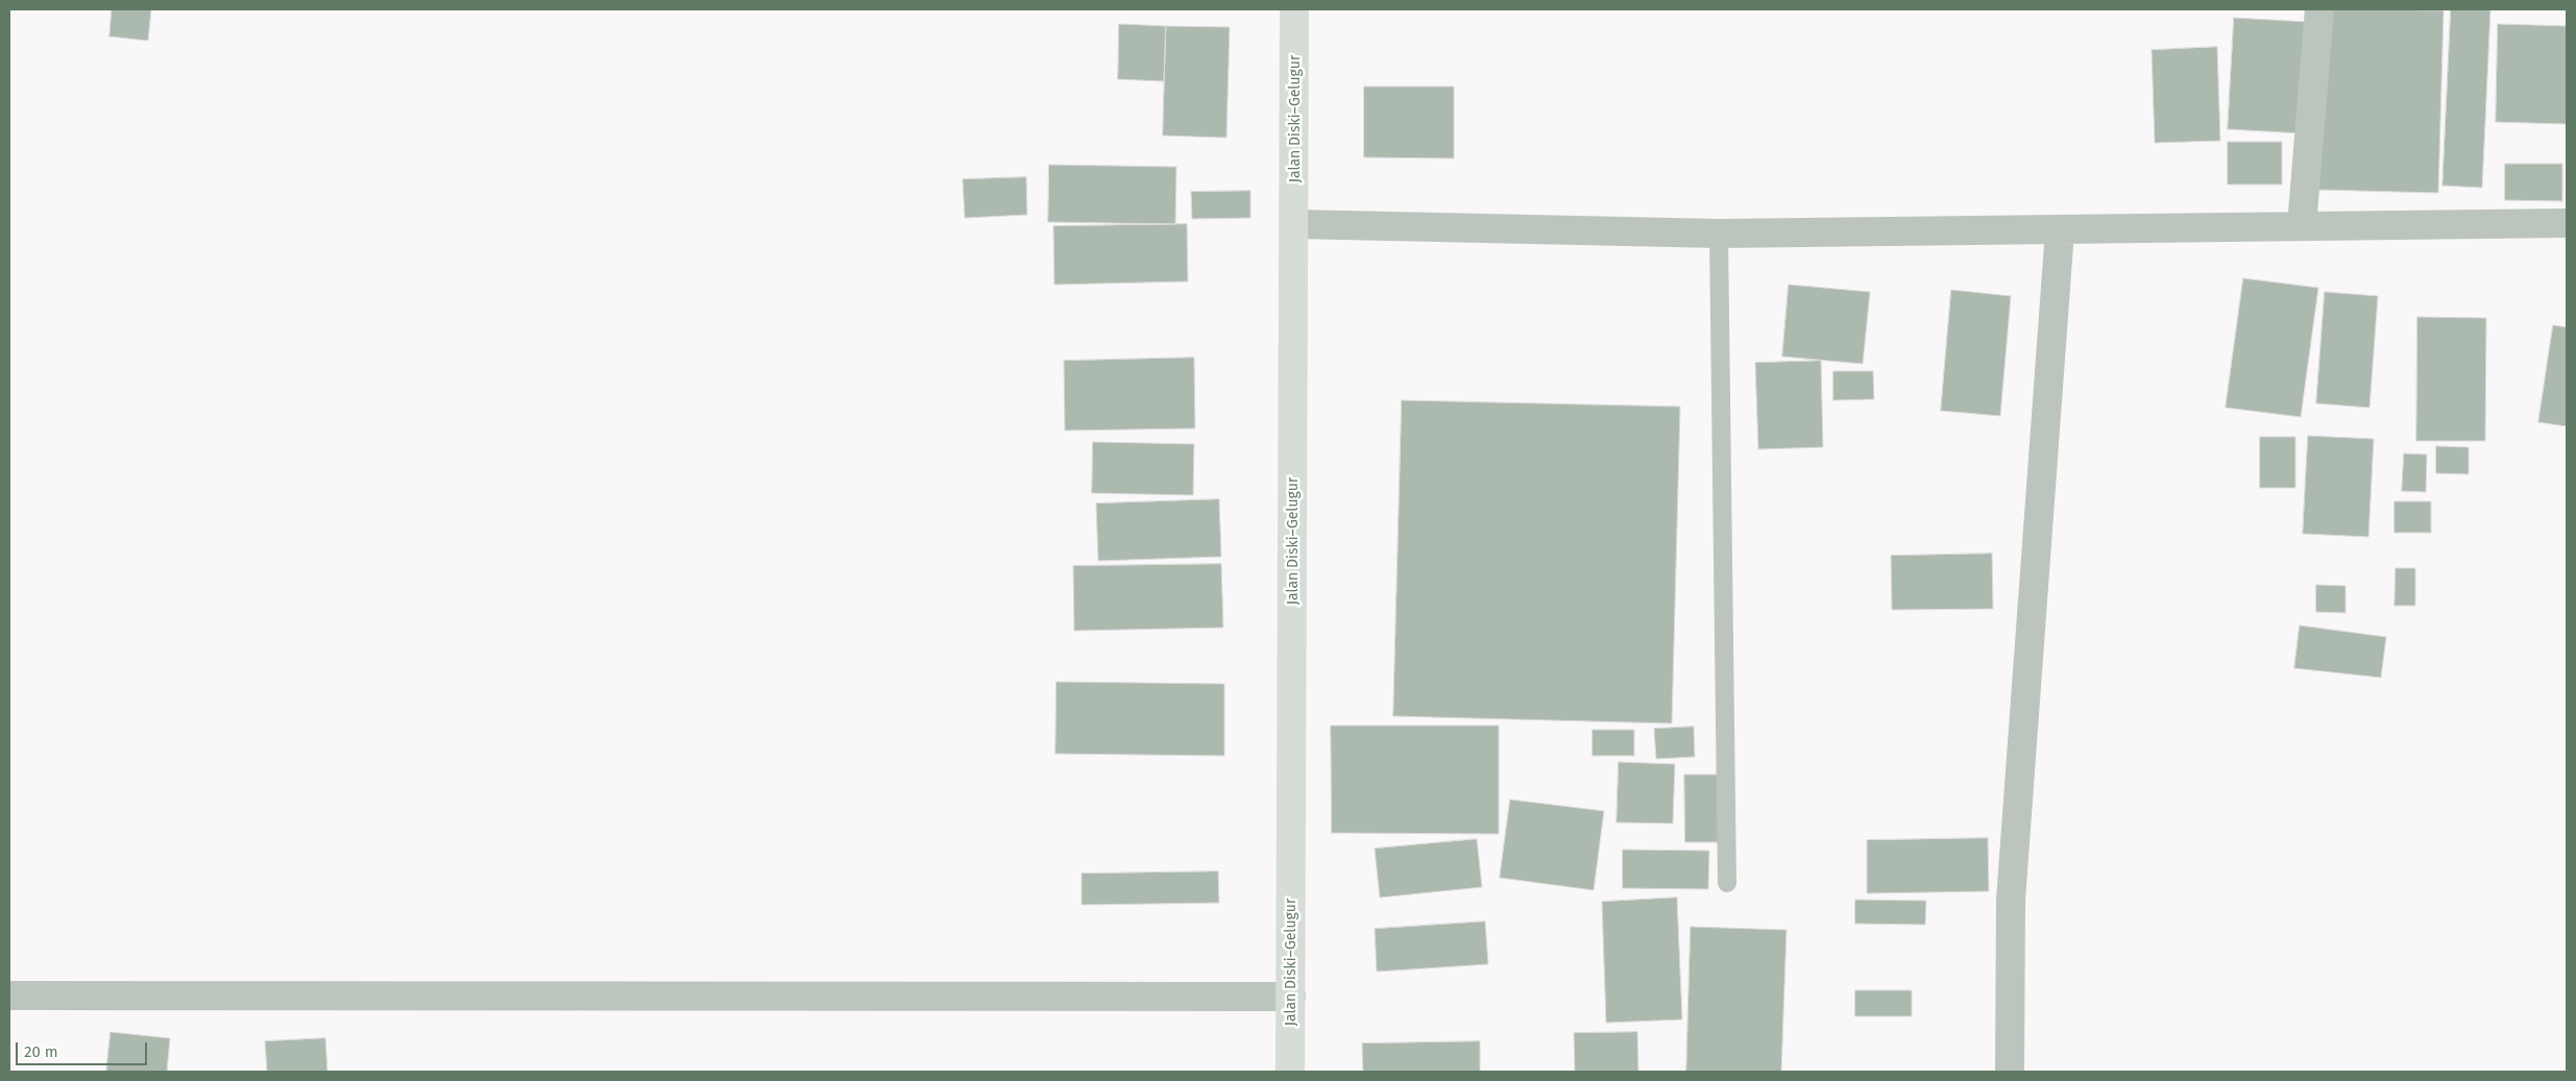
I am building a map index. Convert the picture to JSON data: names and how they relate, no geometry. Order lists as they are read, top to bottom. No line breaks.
{"streets":{"main road":["Jalan Diski–Gelugur"]},"scale_bar":"20 m"}
